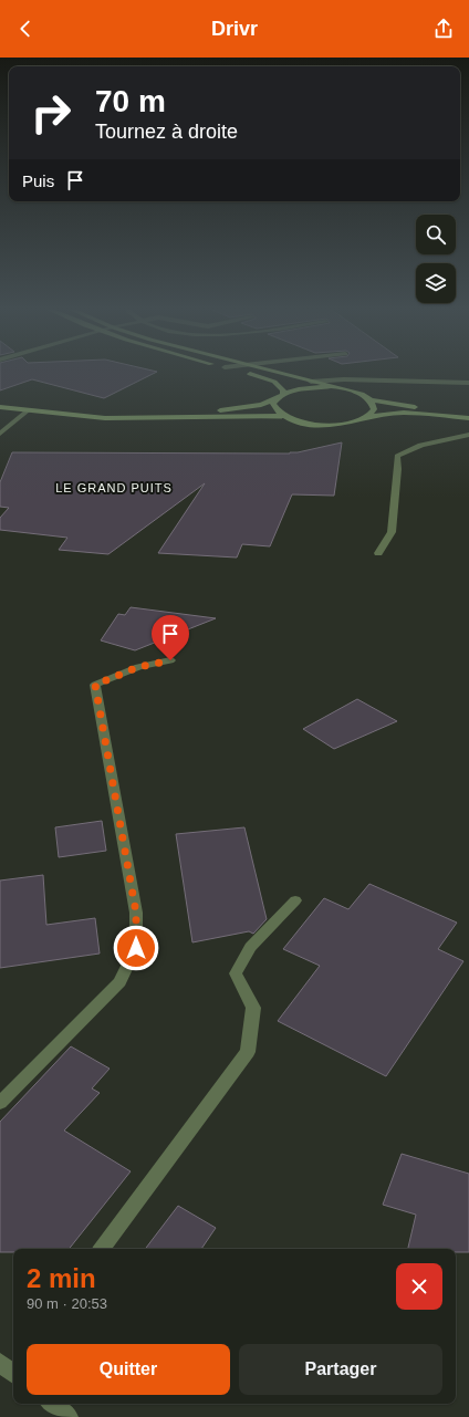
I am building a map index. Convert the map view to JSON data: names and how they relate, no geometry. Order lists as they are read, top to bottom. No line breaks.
{"districts":["LE GRAND PUITS"],"page":{"header":"Drivr","turn":["70 m","Tournez à droite"],"then":"Puis","heading":["2 min","90 m · 20:53"],"buttons":["Quitter","Partager"]}}
